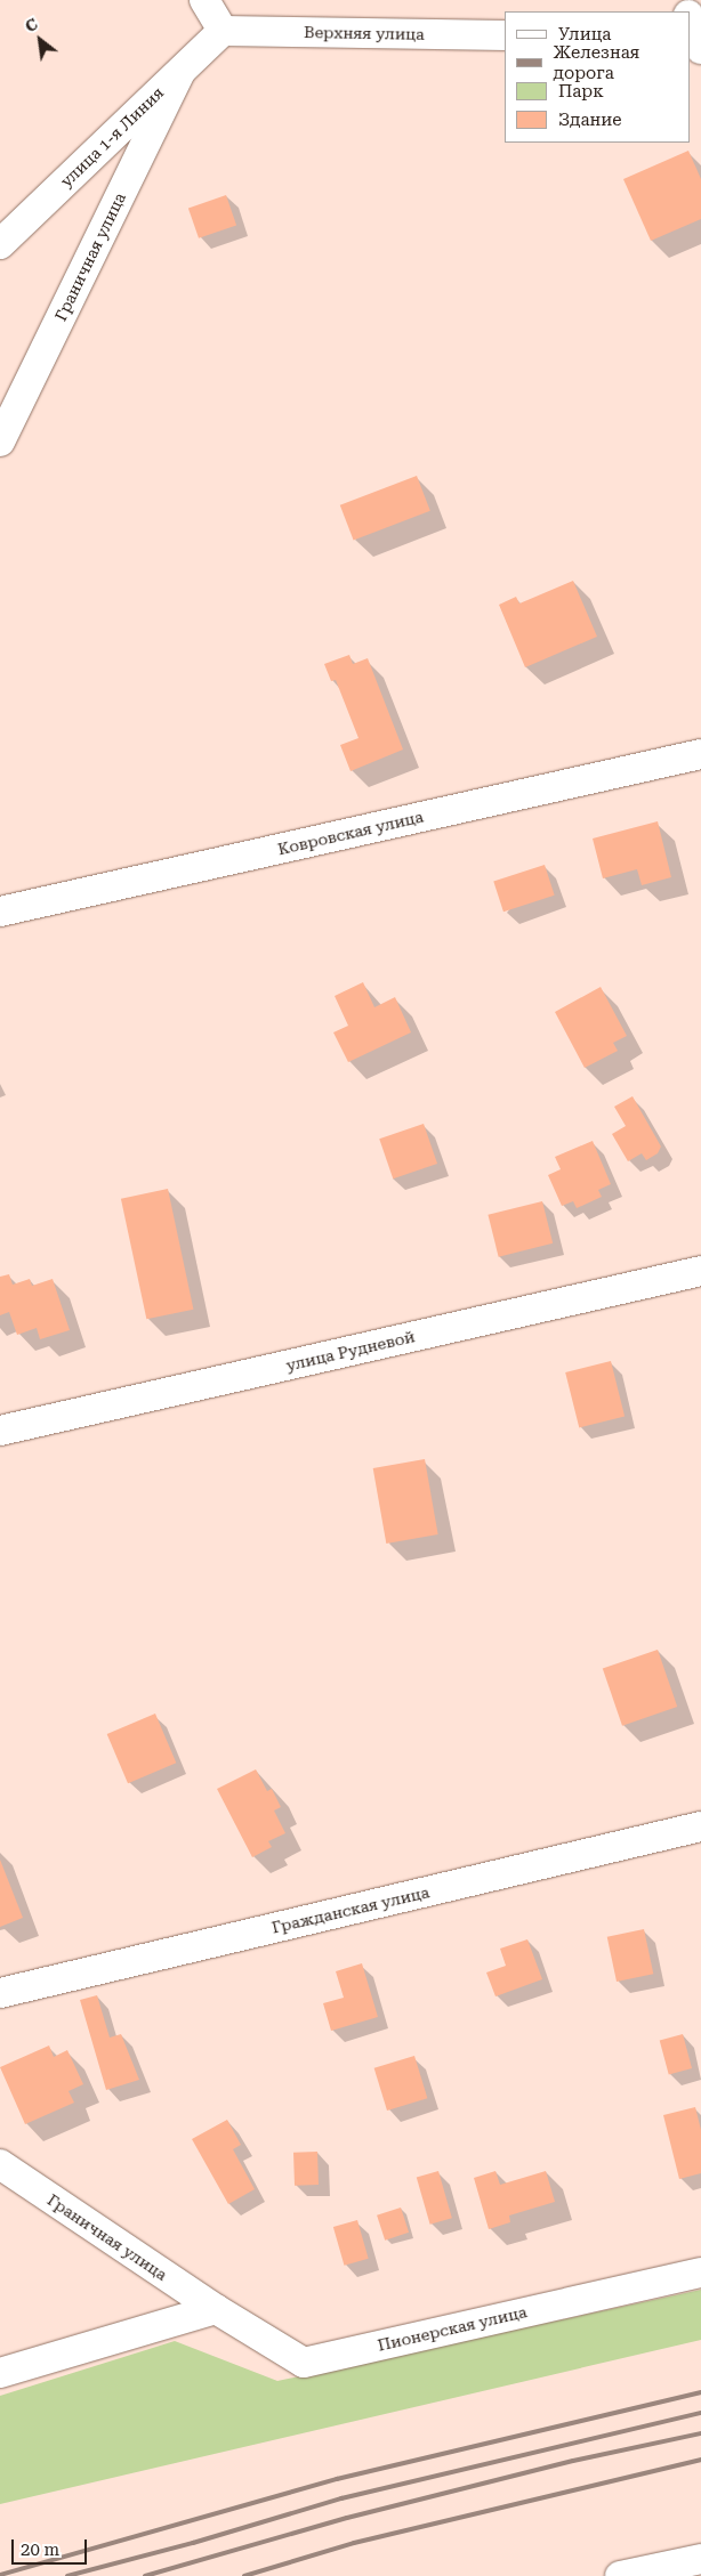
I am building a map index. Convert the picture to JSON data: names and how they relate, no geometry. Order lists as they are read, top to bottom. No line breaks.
{"streets":{"street":["Верхняя улица","улица 1-я Линия","Граничная улица","Ковровская улица","улица Рудневой","Гражданская улица","Пионерская улица"]},"crossings":[["Верхняя улица","улица 1-я Линия"],["улица 1-я Линия","Граничная улица"],["Граничная улица","Пионерская улица"]],"legend":["Улица","Железная дорога","Парк","Здание"],"scale_bar":"20 m","north":"top left"}
